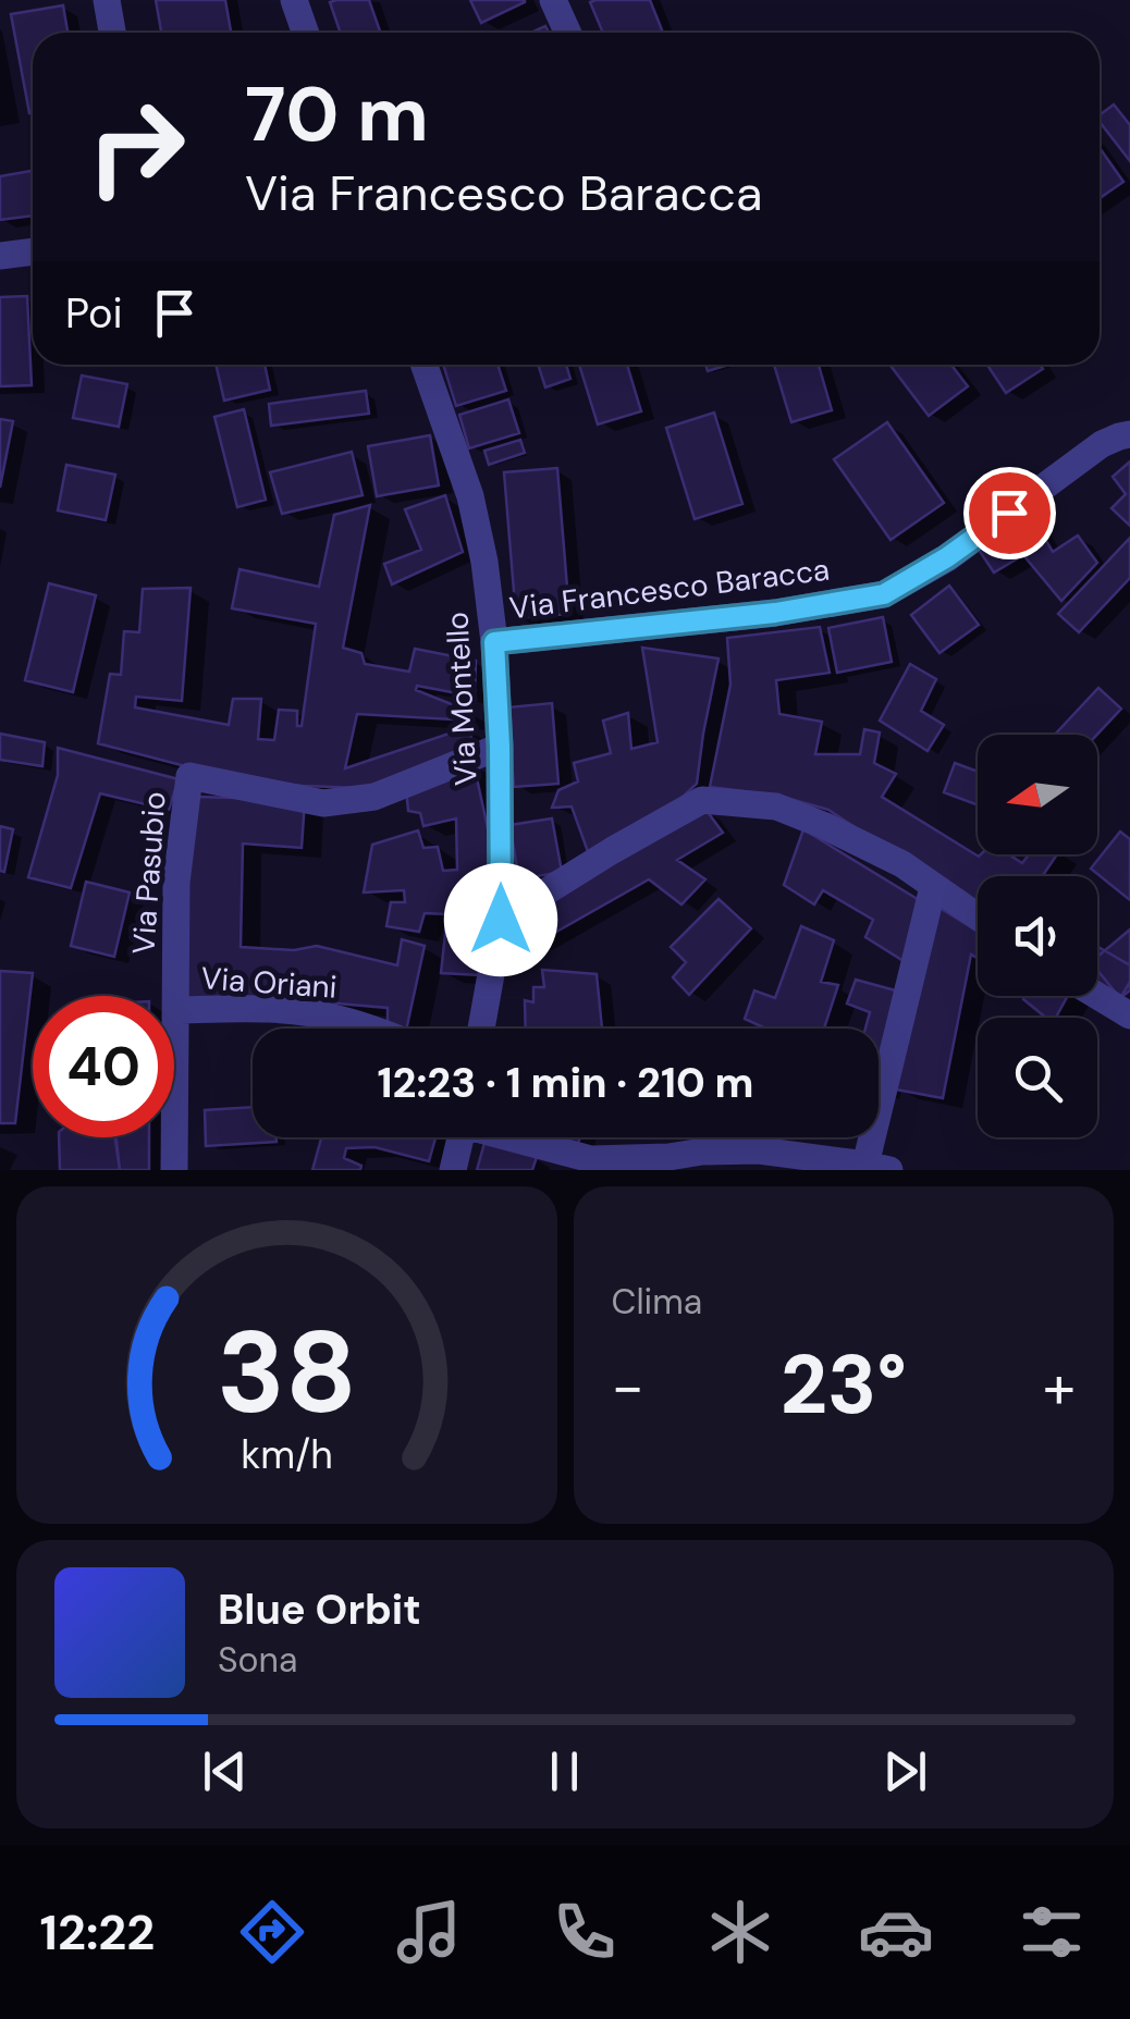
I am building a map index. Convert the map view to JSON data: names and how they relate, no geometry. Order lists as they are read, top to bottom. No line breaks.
{"streets":{"street":["Via Francesco Baracca","Via Montello","Via Pasubio","Via Oriani"]},"crossings":[["Via Francesco Baracca","Via Montello"],["Via Montello","Via Pasubio"],["Via Pasubio","Via Oriani"]],"north":"left","page":{"turn":["70 m","Via Francesco Baracca"],"then":"Poi","limit":"40","trip":"12:23 · 1 min · 210 m","tile":"Clima","heat":["−","23°","+"],"song":["Blue Orbit","Sona"],"tabs":"12:22","gauge":["38","km/h"]}}
